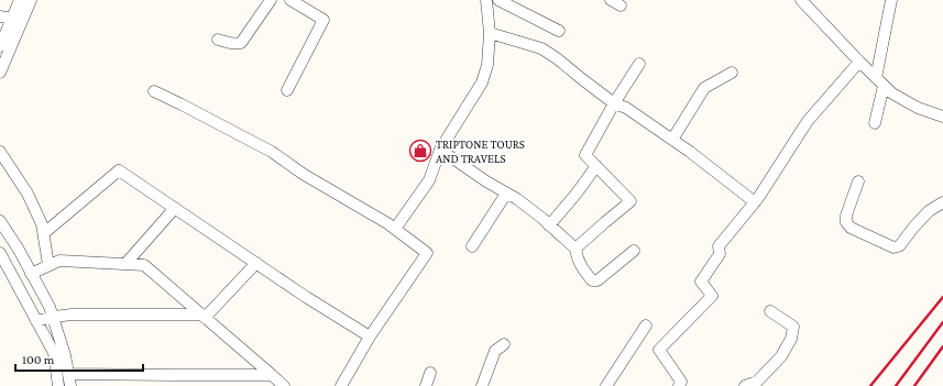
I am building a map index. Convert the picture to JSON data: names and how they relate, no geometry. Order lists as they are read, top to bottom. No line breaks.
{"places":{"shop":["TRIPTONE TOURS AND TRAVELS"]},"scale_bar":"100 m"}
